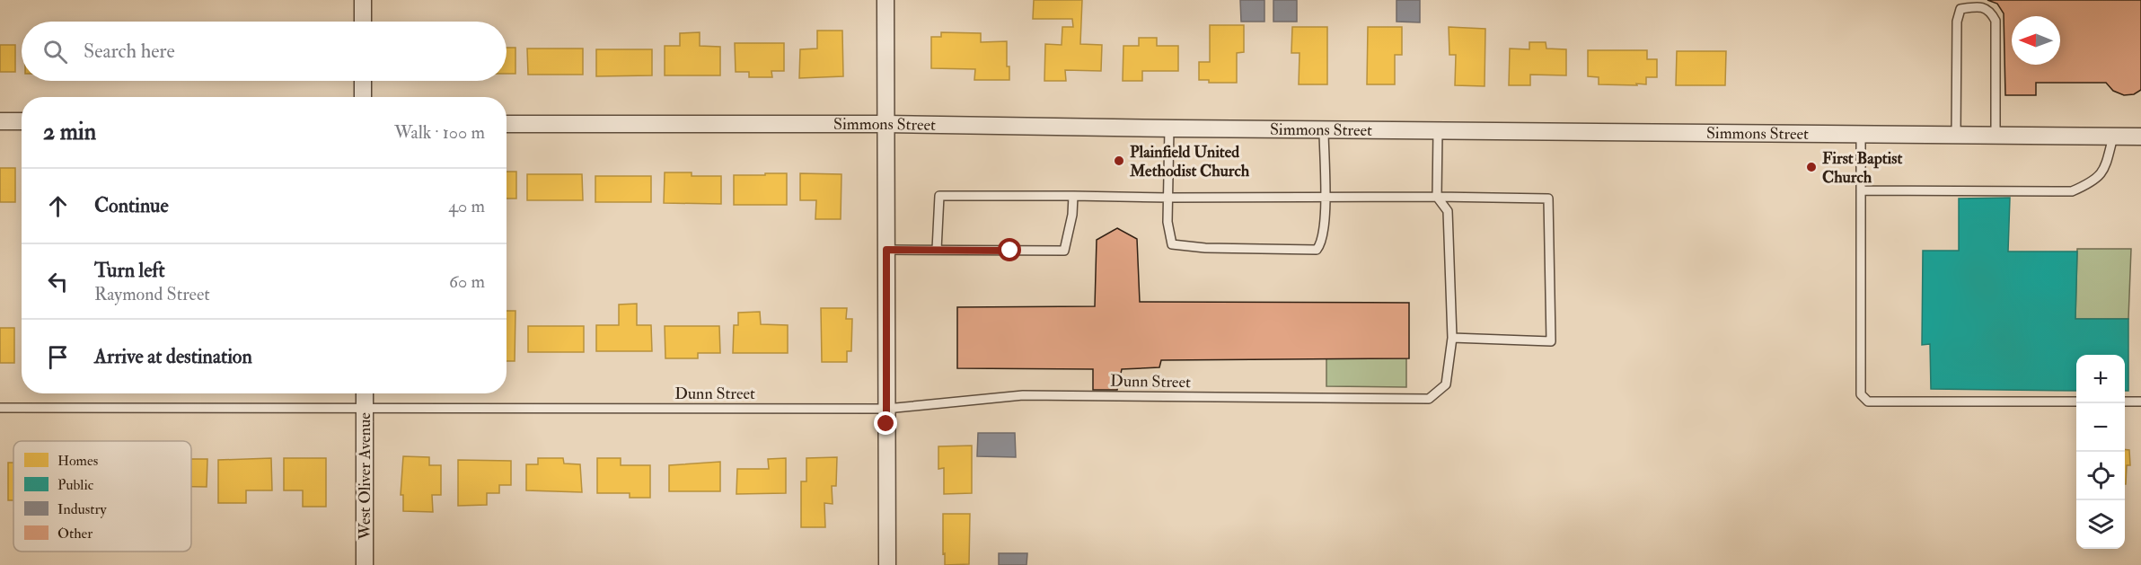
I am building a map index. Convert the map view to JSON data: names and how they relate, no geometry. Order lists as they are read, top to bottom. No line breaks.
{"streets":{"street":["Simmons Street","West Oliver Avenue"],"lane":["Dunn Street"]},"crossings":[["Dunn Street","West Oliver Avenue"]],"places":["Plainfield United Methodist Church","First Baptist Church"],"legend":["Homes","Public","Industry","Other"],"north":"left","page":{"search":"Search here","heading":["2 min","Walk · 100 m"],"list":[["Continue","40 m"],["Turn left","Raymond Street","60 m"],"Arrive at destination"],"map_buttons":["+","−"]}}
